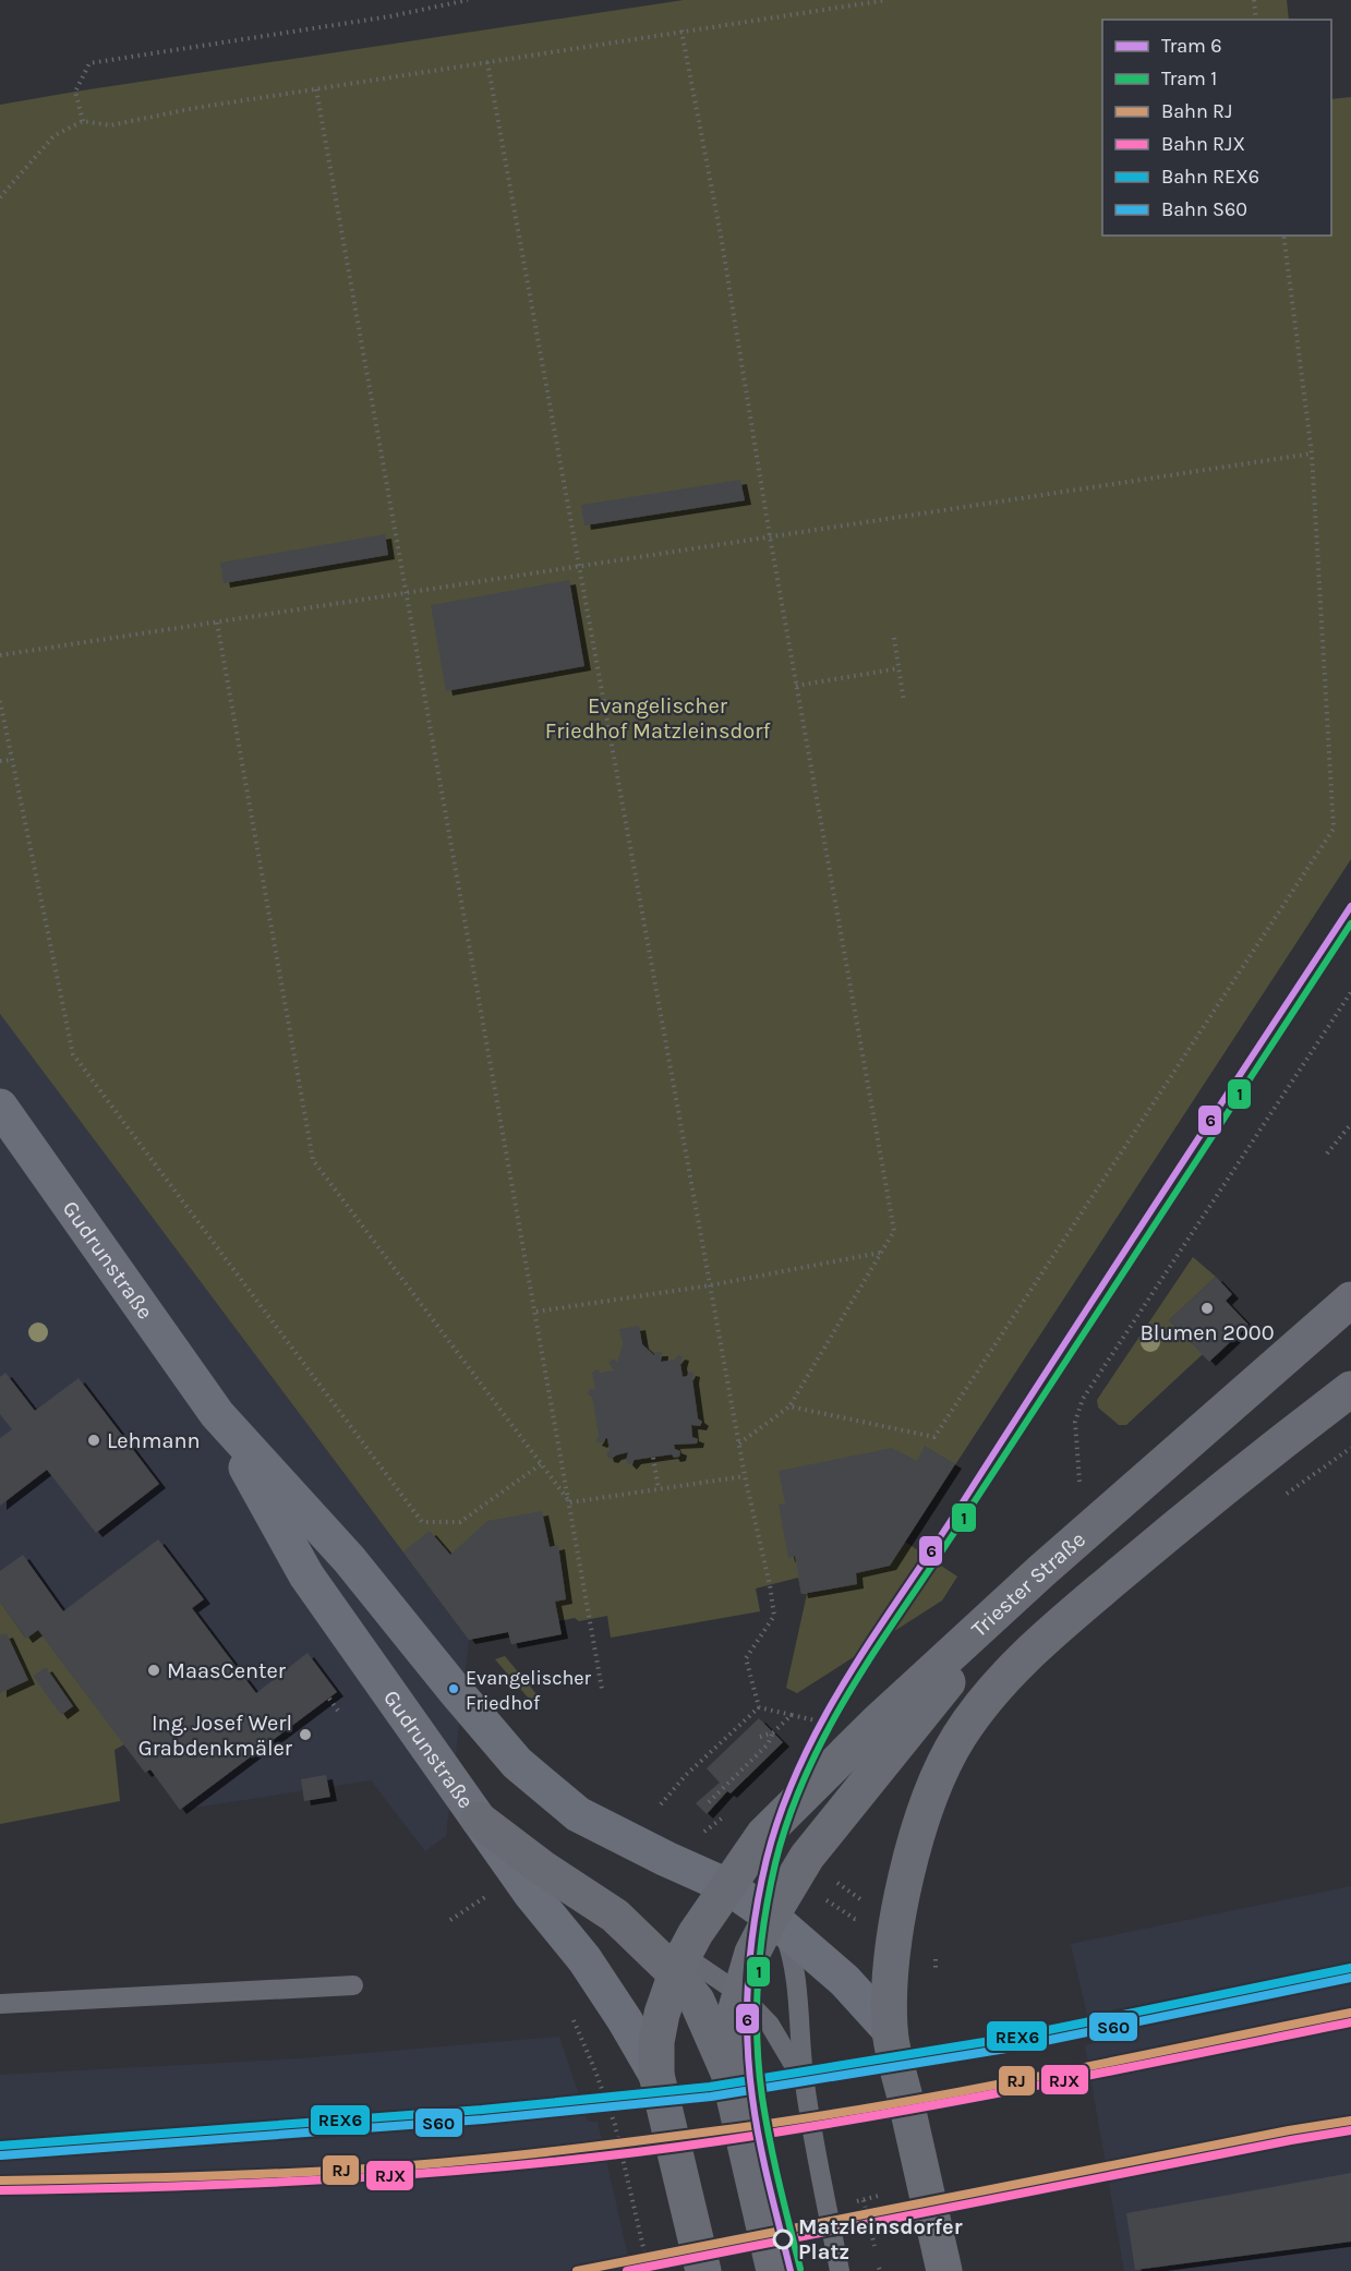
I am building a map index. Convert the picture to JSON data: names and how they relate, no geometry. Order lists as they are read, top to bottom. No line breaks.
{"streets":{"main road":["Gudrunstraße","Triester Straße"]},"crossings":[["Gudrunstraße","Triester Straße"]],"parks":["Evangelischer Friedhof Matzleinsdorf"],"places":["Blumen 2000","Lehmann","MaasCenter","Evangelischer Friedhof","Ing. Josef Werl Grabdenkmäler","Matzleinsdorfer Platz"],"lines":["tram line 6","tram line 1","rail line REX6","rail line S60","rail line RJ","rail line RJX"],"legend":["Tram 6","Tram 1","Bahn RJ","Bahn RJX","Bahn REX6","Bahn S60"]}
